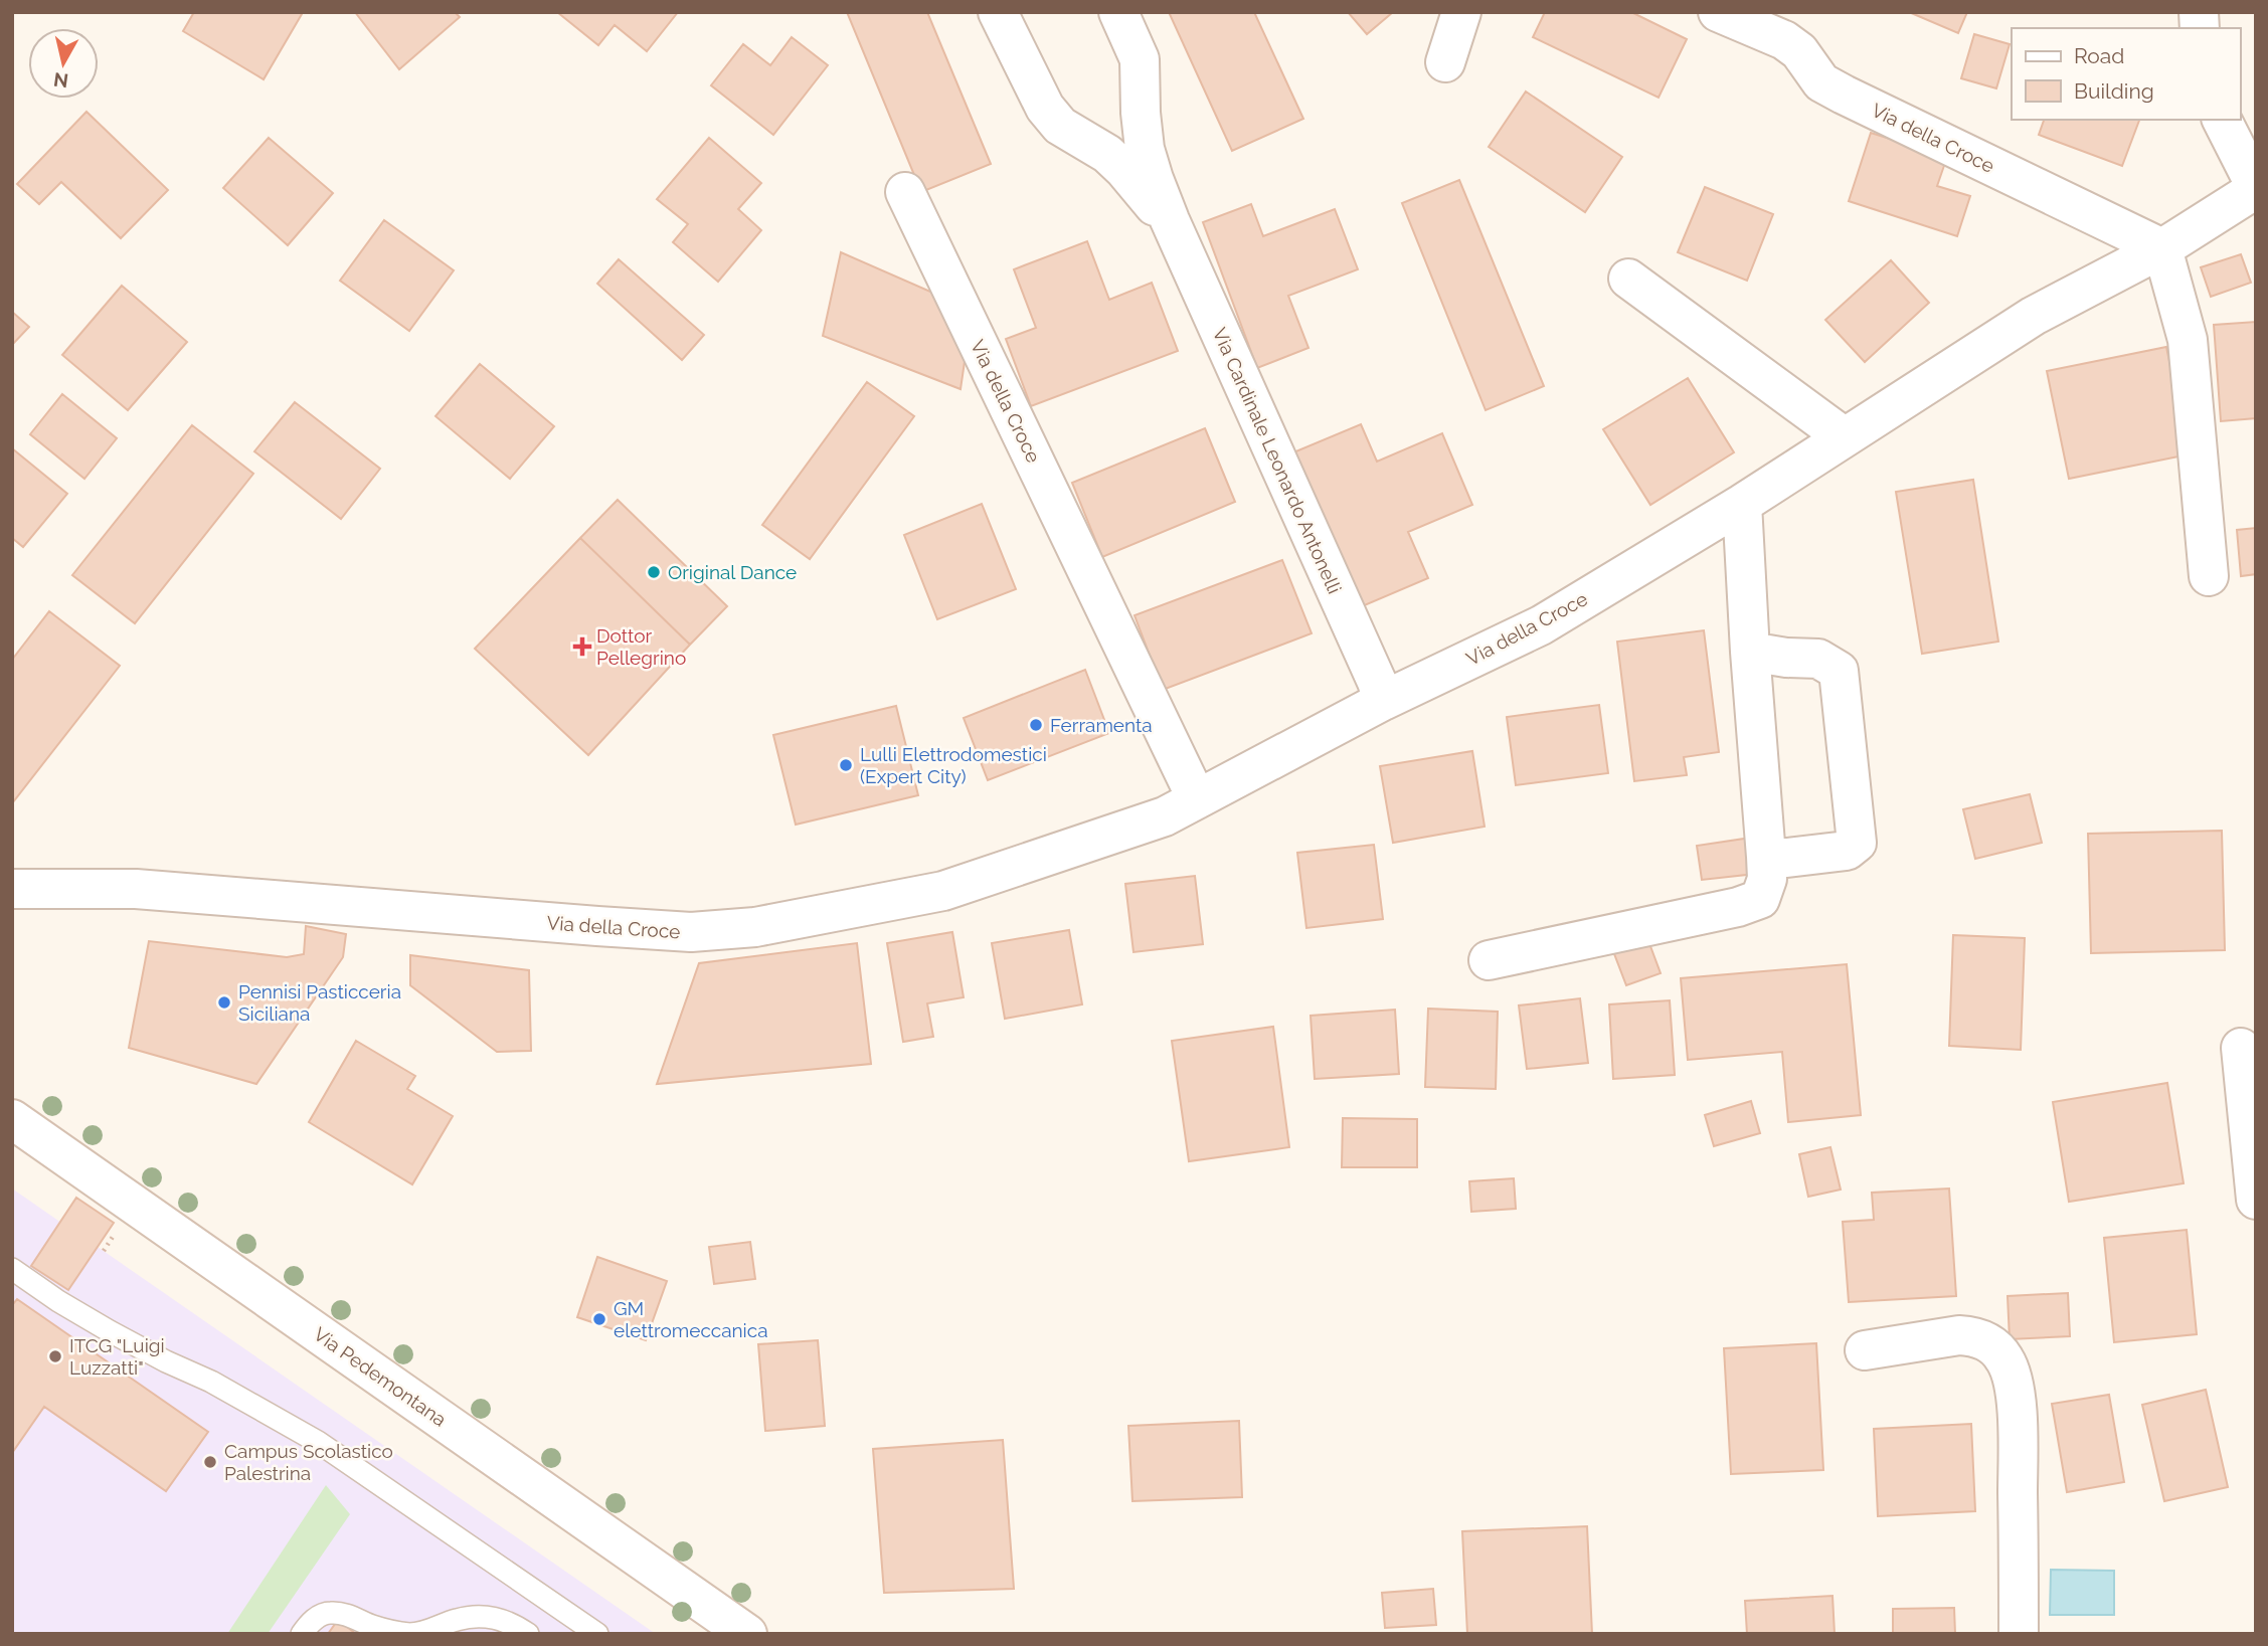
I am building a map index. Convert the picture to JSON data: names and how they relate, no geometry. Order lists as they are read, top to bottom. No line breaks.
{"streets":{"street":["Via della Croce","Via Cardinale Leonardo Antonelli","Via Pedemontana"]},"crossings":[["Via della Croce","Via Cardinale Leonardo Antonelli"]],"places":{"other":["Original Dance","Ferramenta","Lulli Elettrodomestici (Expert City)","Pennisi Pasticceria Siciliana","GM elettromeccanica","ITCG \"Luigi Luzzatti\"","Campus Scolastico Palestrina"],"health":["Dottor Pellegrino"]},"legend":["Road","Building"],"north":"bottom"}
